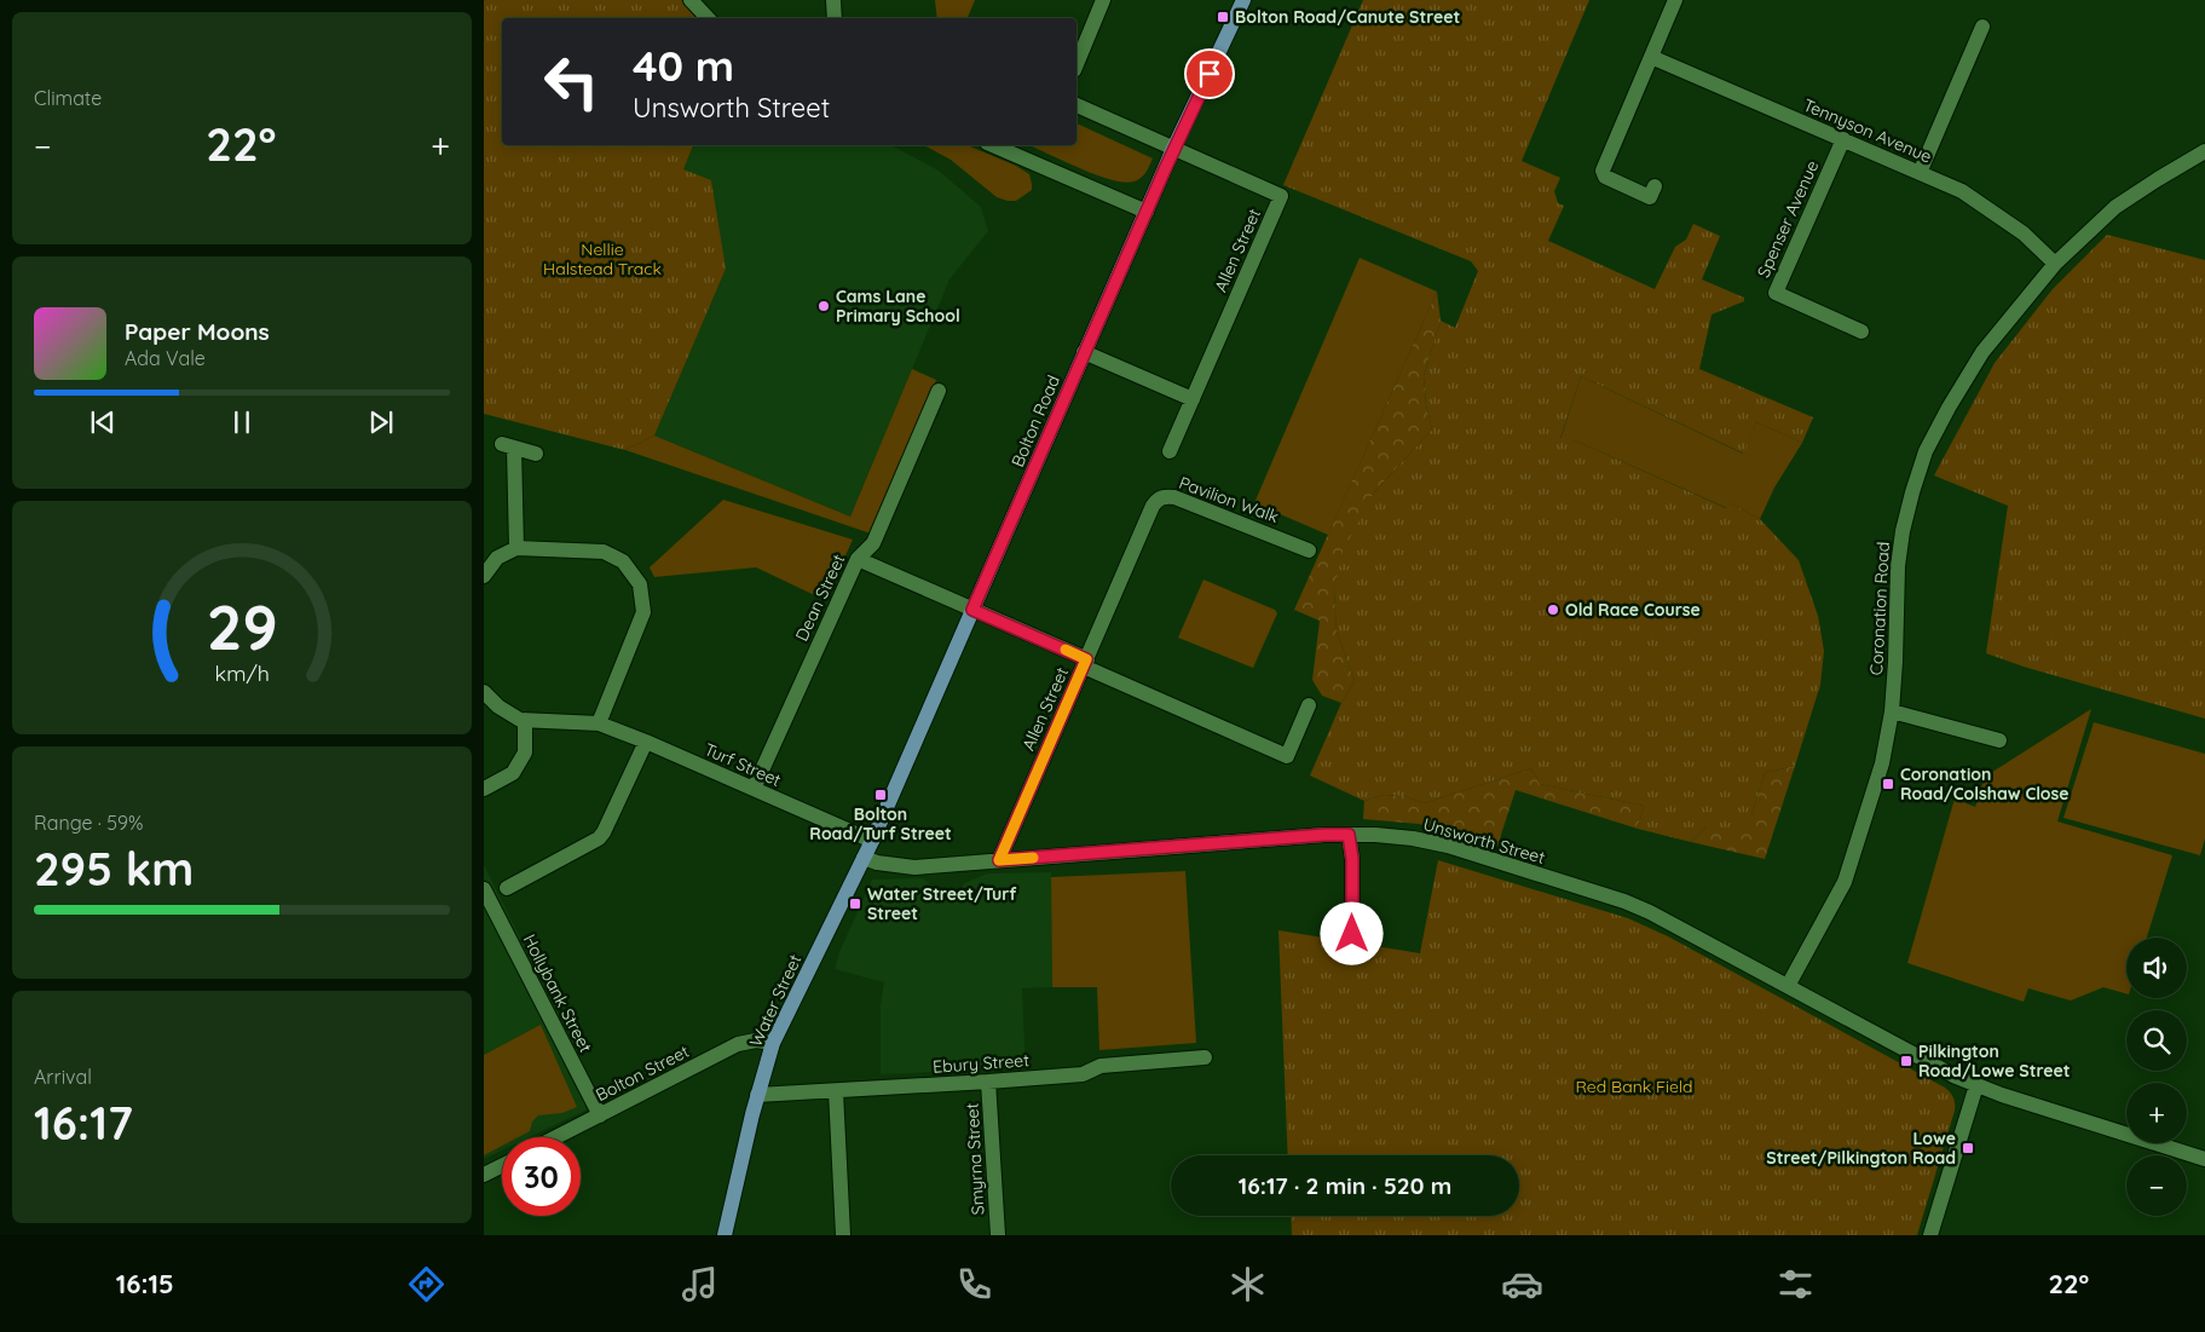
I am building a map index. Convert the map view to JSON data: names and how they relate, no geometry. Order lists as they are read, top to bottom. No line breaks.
{"streets":{"main road":["Bolton Road","Water Street"],"street":["Tennyson Avenue","Spenser Avenue","Allen Street","Pavilion Walk","Dean Street","Coronation Road","Turf Street","Unsworth Street","Hollybank Street","Ebury Street","Bolton Street","Smyrna Street"]},"crossings":[["Tennyson Avenue","Spenser Avenue"],["Tennyson Avenue","Coronation Road"],["Allen Street","Bolton Road"],["Allen Street","Pavilion Walk"],["Allen Street","Unsworth Street"],["Bolton Road","Turf Street"],["Bolton Road","Unsworth Street"],["Bolton Road","Water Street"],["Dean Street","Turf Street"],["Coronation Road","Unsworth Street"],["Unsworth Street","Water Street"],["Hollybank Street","Bolton Street"],["Water Street","Ebury Street"],["Water Street","Bolton Street"],["Ebury Street","Smyrna Street"]],"parks":["Nellie Halstead Track","Red Bank Field"],"places":{"transit":["Bolton Road/Canute Street","Coronation Road/Colshaw Close","Bolton Road/Turf Street","Water Street/Turf Street","Pilkington Road/Lowe Street","Lowe Street/Pilkington Road"],"other":["Cams Lane Primary School","Old Race Course"]},"page":{"tile":["Climate",["Range · 59%","295 km"],["Arrival","16:17"]],"turn":["40 m","Unsworth Street"],"heat":["−","22°","+"],"song":["Paper Moons","Ada Vale"],"map_buttons":["+","−"],"limit":"30","trip":"16:17 · 2 min · 520 m","tabs":["16:15","22°"],"gauge":["29","km/h"]}}
